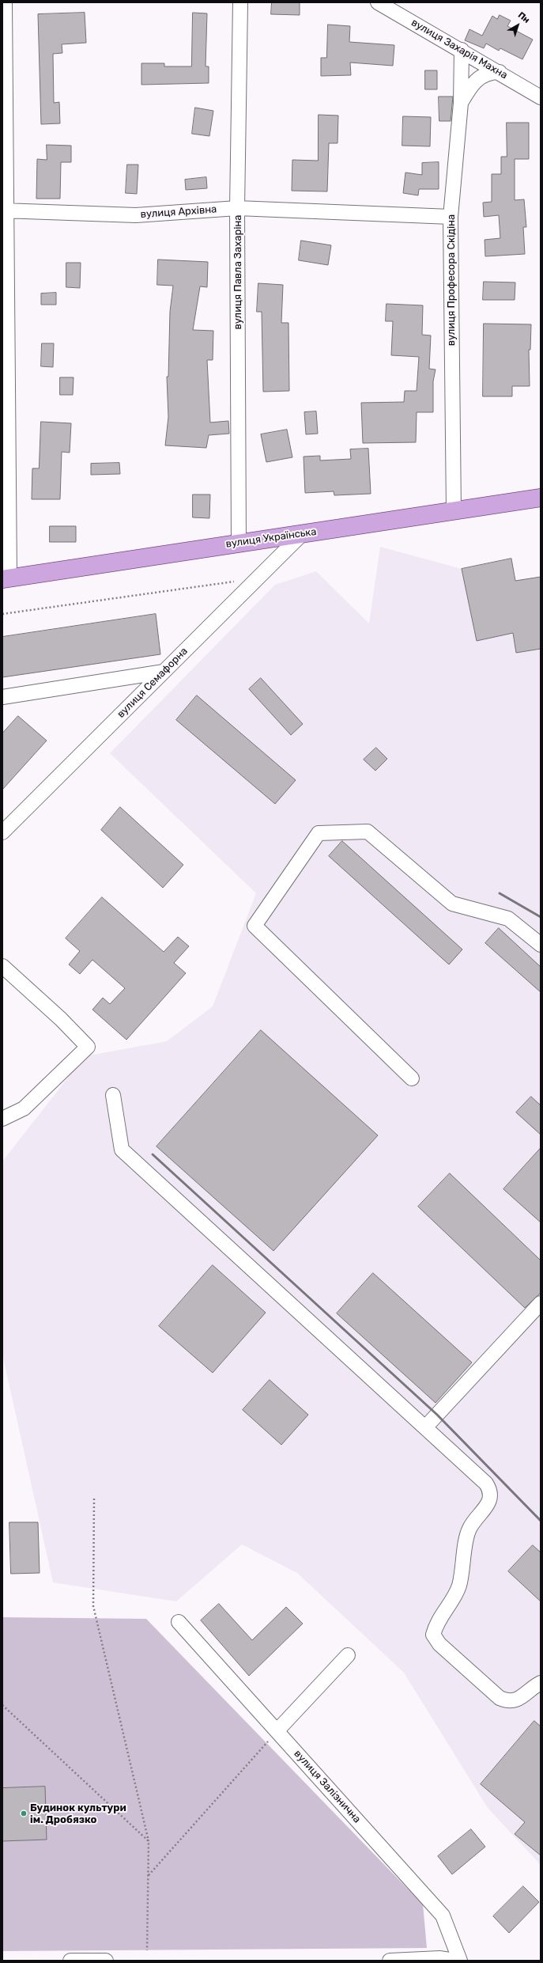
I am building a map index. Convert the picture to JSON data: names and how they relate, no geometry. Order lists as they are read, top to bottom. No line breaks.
{"streets":{"main road":["вулиця Українська"],"street":["вулиця Захарія Махна","вулиця Архівна","вулиця Павла Захаріна","вулиця Професора Скідіна","вулиця Семафорна","вулиця Залізнична"]},"crossings":[["вулиця Захарія Махна","вулиця Професора Скідіна"],["вулиця Архівна","вулиця Павла Захаріна"],["вулиця Архівна","вулиця Професора Скідіна"],["вулиця Павла Захаріна","вулиця Українська"],["вулиця Професора Скідіна","вулиця Українська"],["вулиця Українська","вулиця Семафорна"]],"places":["Будинок культури ім. Дробязко"],"north":"top right"}
